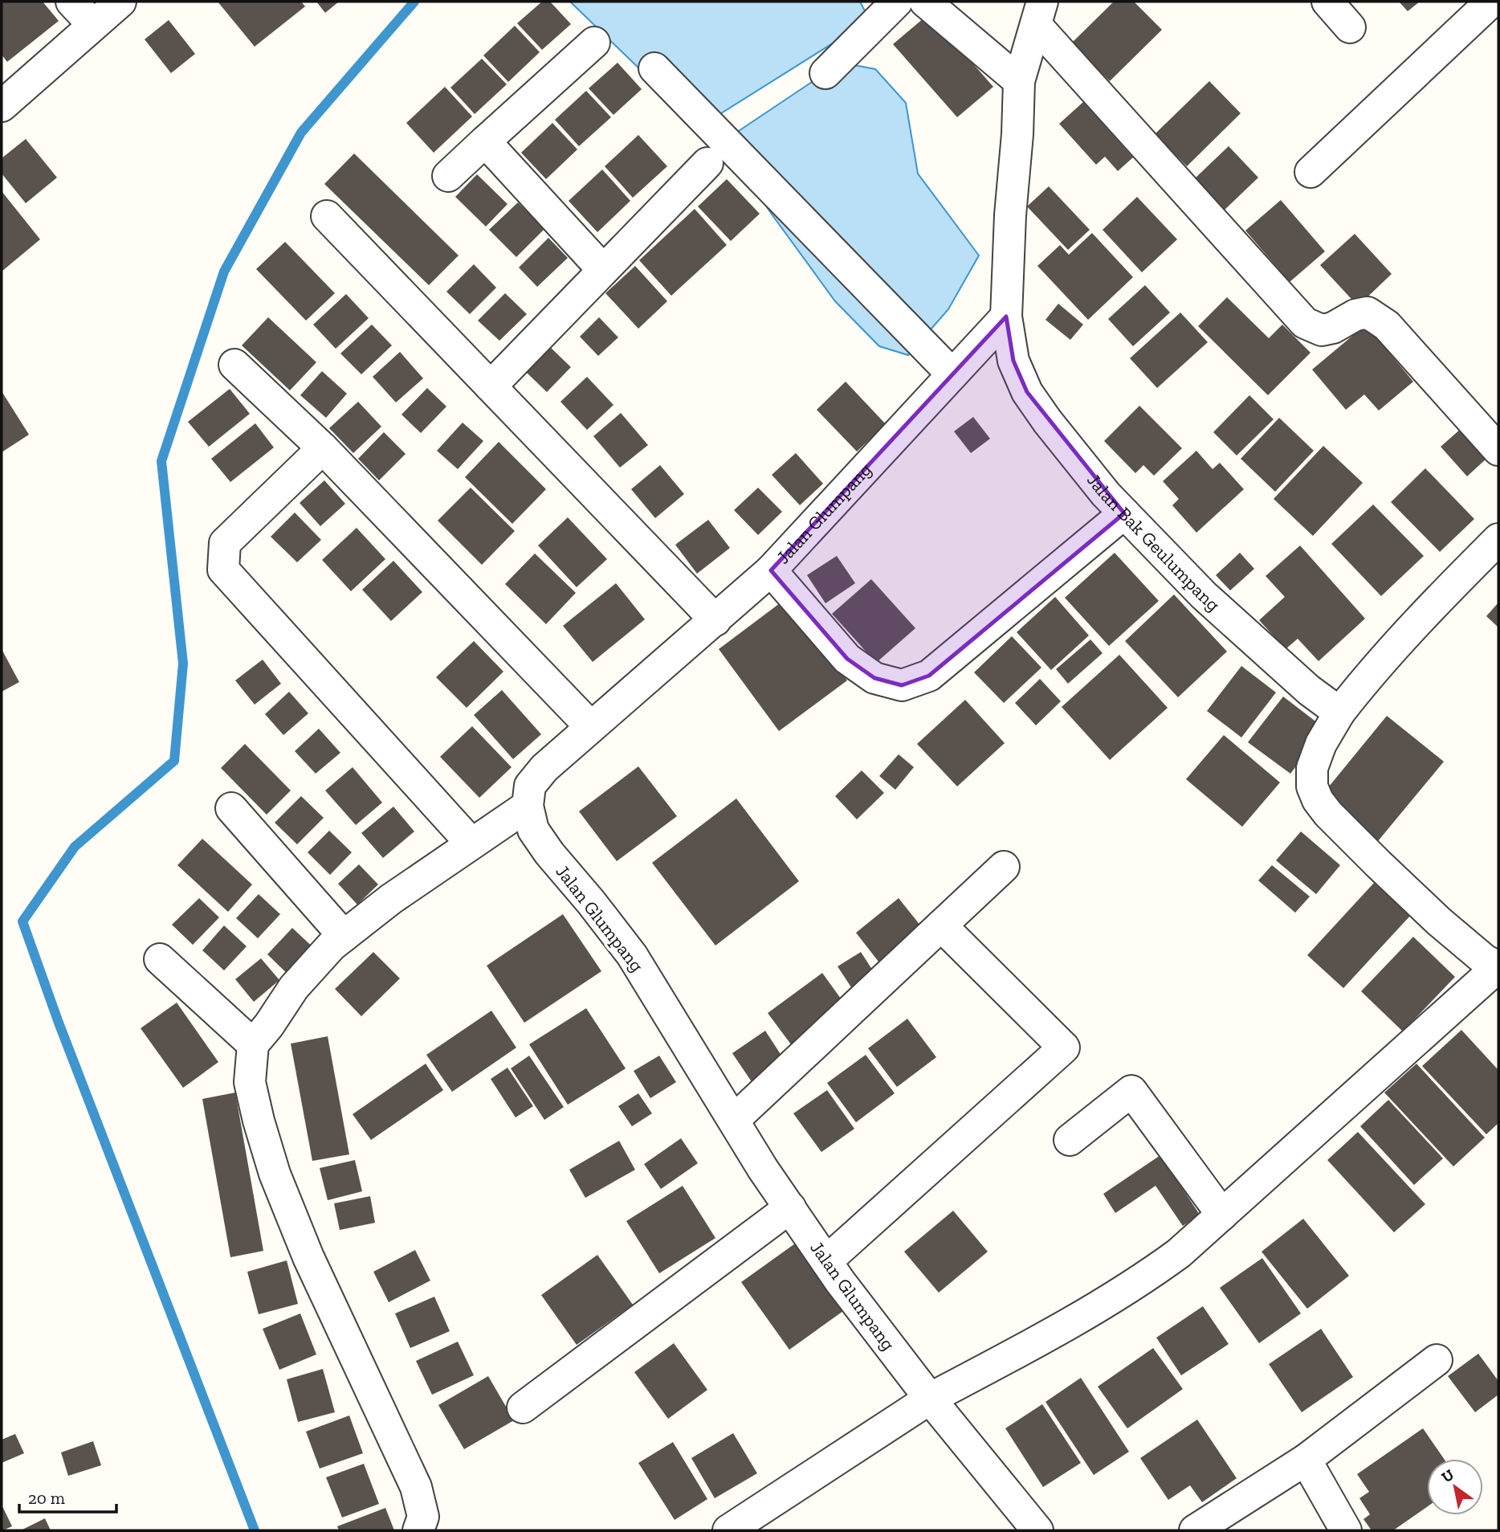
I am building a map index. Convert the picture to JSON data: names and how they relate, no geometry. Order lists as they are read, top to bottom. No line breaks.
{"streets":{"street":["Jalan Glumpang","Jalan Bak Geulumpang"]},"crossings":[["Jalan Glumpang","Jalan Bak Geulumpang"]],"scale_bar":"20 m","north":"top left"}
